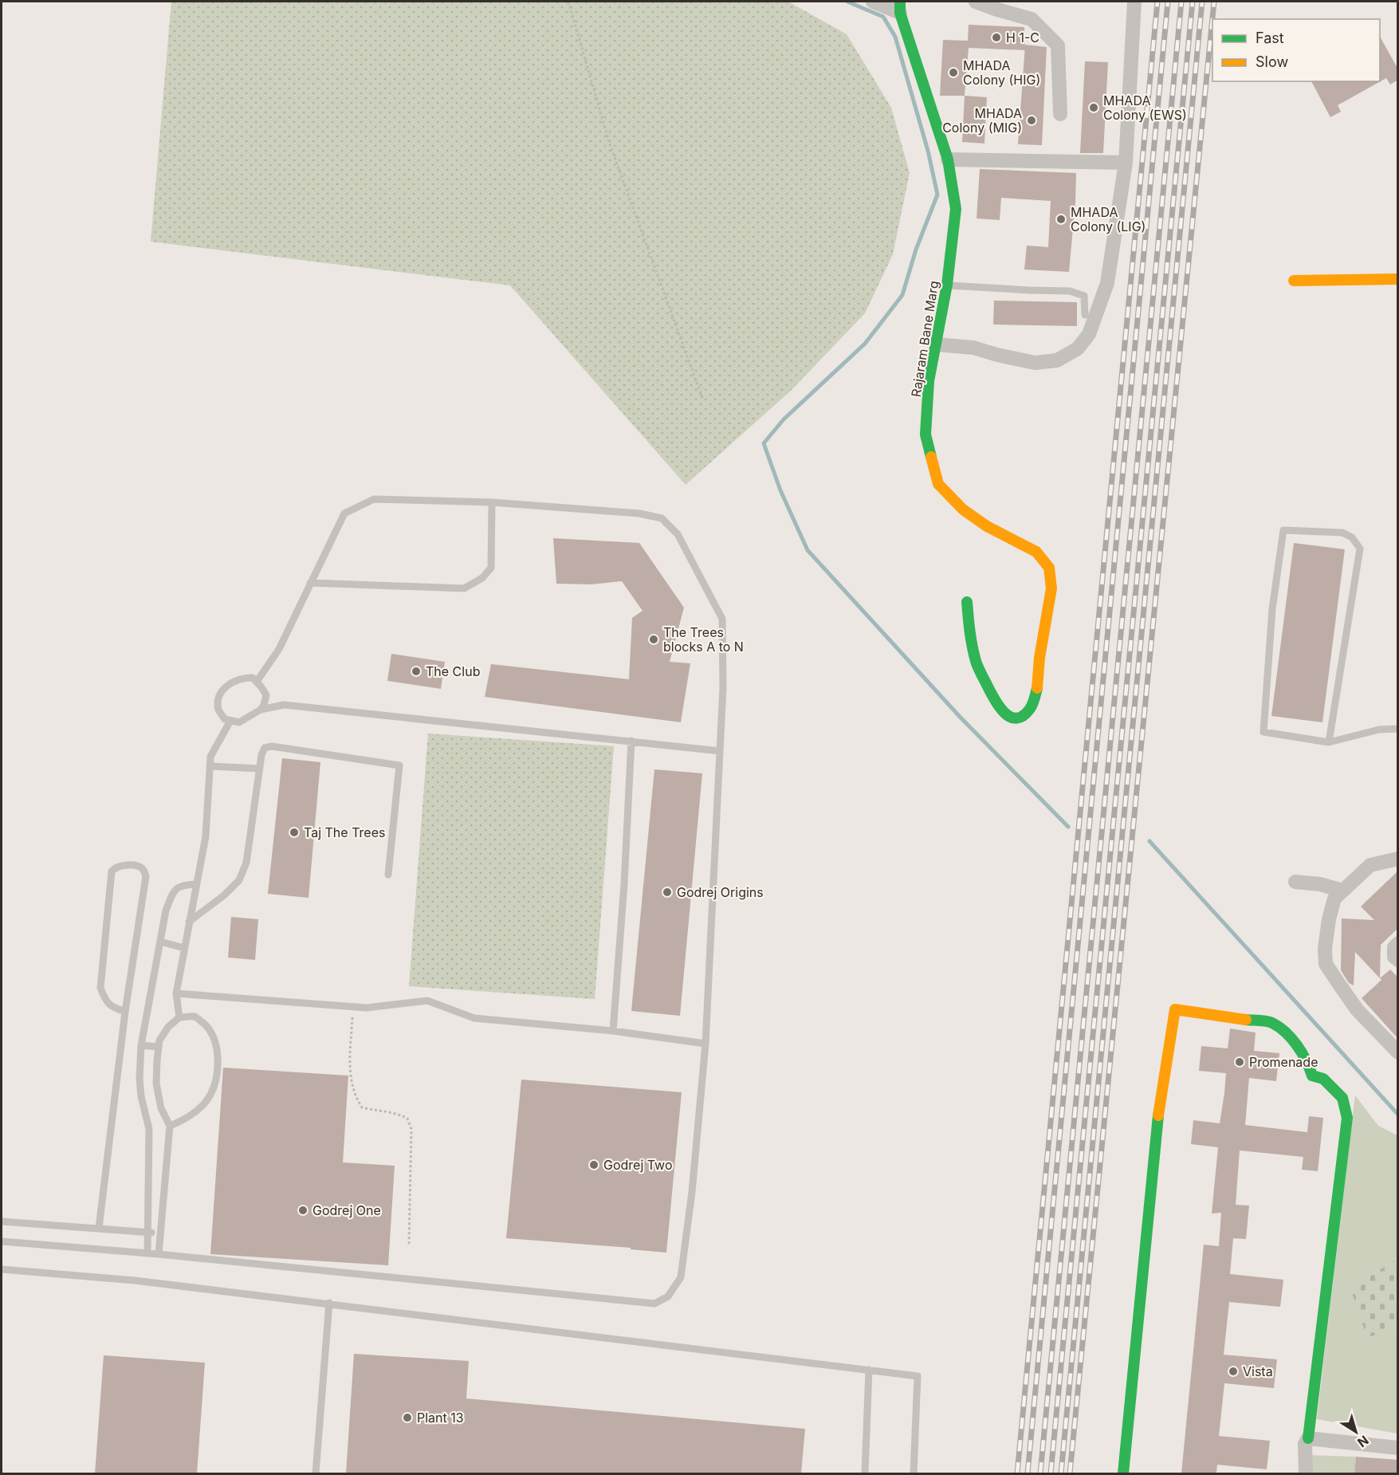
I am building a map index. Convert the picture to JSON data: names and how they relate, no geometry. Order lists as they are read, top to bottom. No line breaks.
{"streets":{"street":["Rajaram Bane Marg"]},"places":["H 1-C","MHADA Colony (HIG)","MHADA Colony (EWS)","MHADA Colony (MIG)","MHADA Colony (LIG)","The Trees blocks A to N","The Club","Taj The Trees","Godrej Origins","Promenade","Godrej Two","Godrej One","Vista","Plant 13"],"legend":["Fast","Slow"],"north":"bottom right"}
